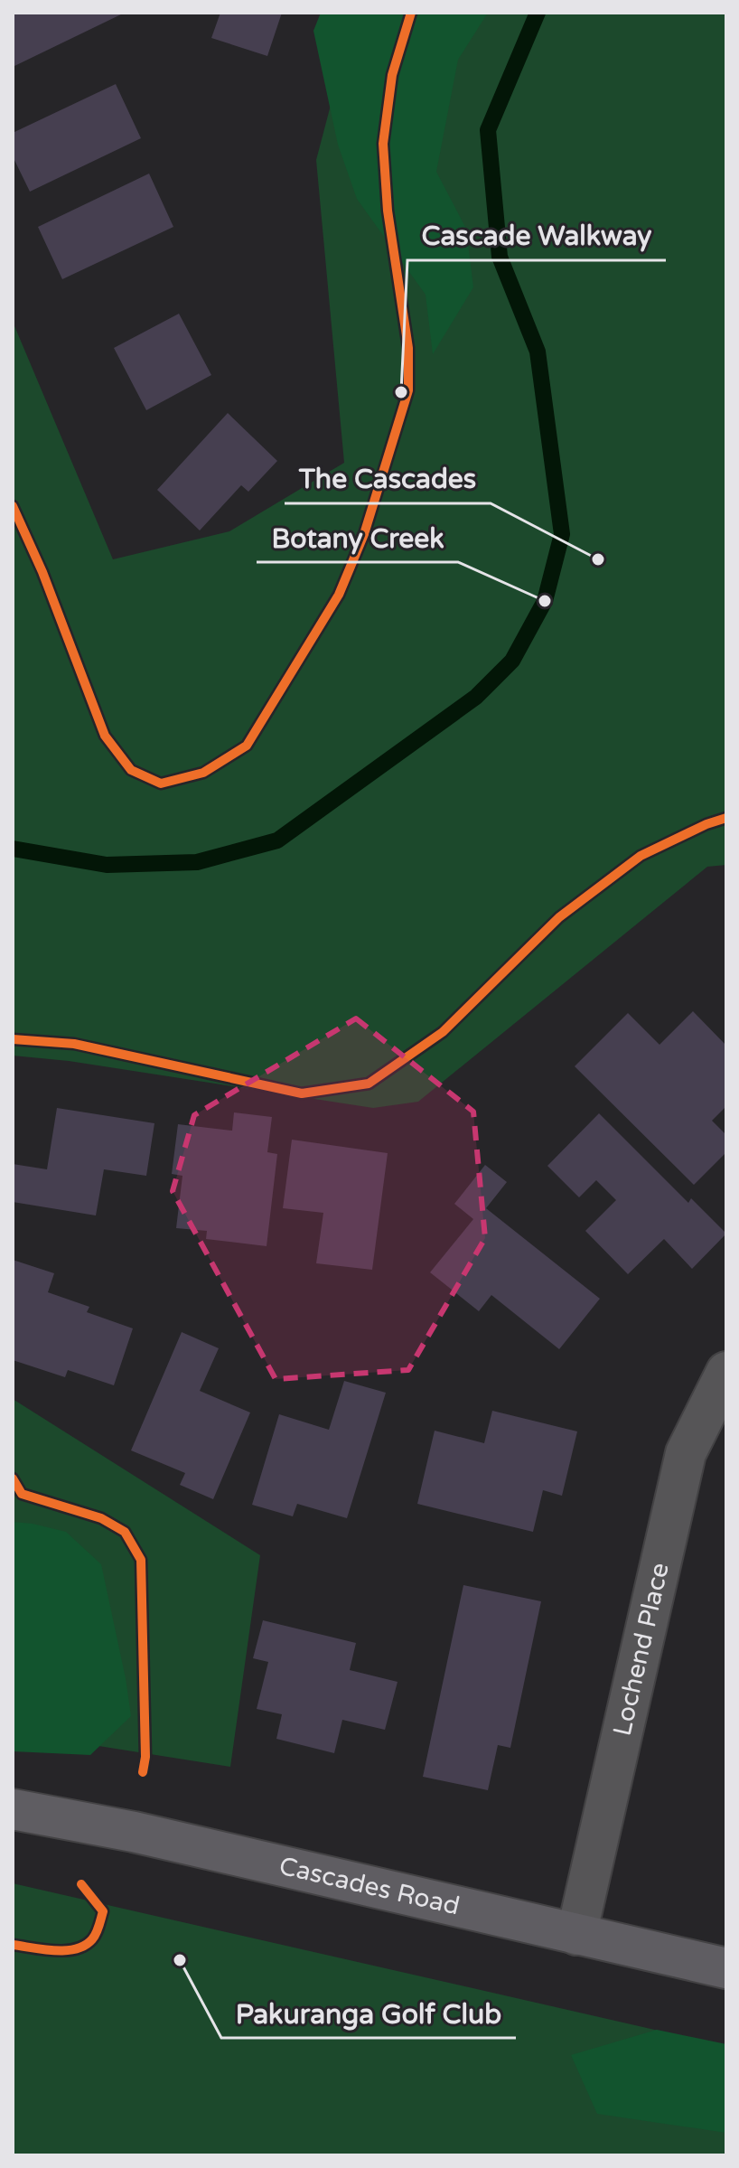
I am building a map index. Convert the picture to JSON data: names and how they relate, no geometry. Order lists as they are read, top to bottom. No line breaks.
{"streets":{"main road":["Cascades Road"],"street":["Lochend Place"]},"crossings":[["Lochend Place","Cascades Road"]],"places":["Cascade Walkway","The Cascades","Botany Creek","Pakuranga Golf Club"]}
